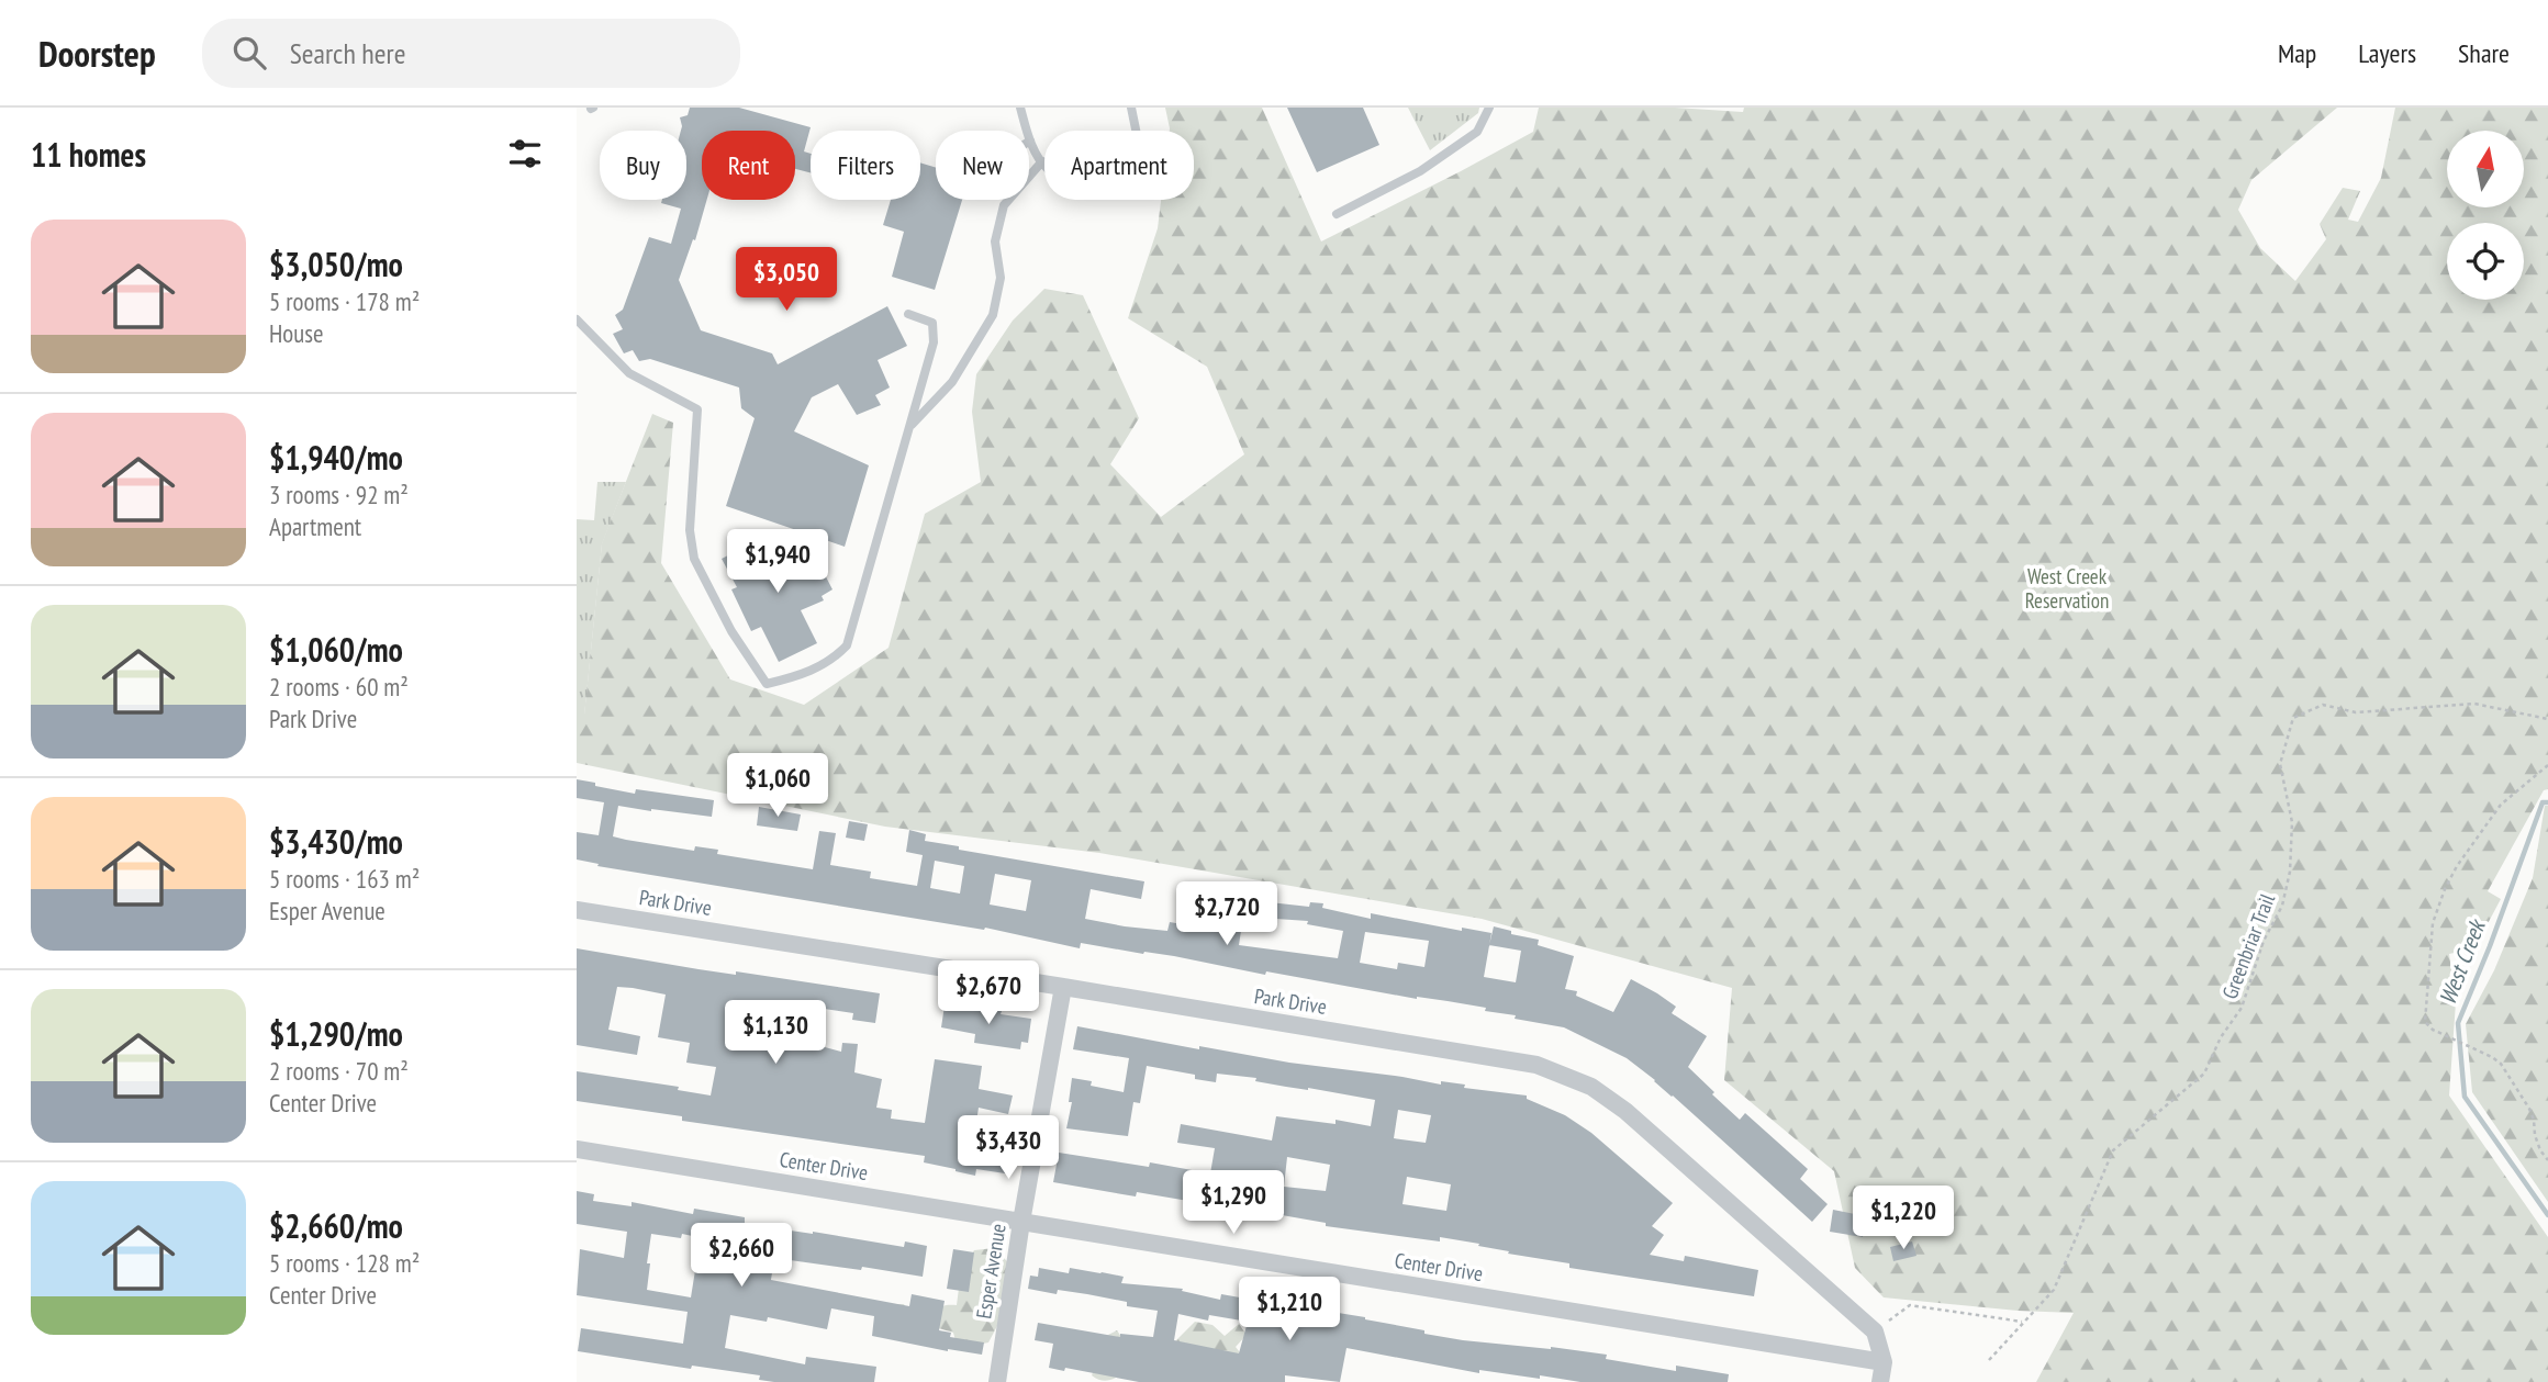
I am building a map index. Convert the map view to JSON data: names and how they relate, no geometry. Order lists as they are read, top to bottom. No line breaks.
{"streets":{"street":["Park Drive","Center Drive","Esper Avenue"],"path":["Greenbriar Trail"]},"crossings":[["Park Drive","Center Drive"],["Park Drive","Esper Avenue"],["Center Drive","Esper Avenue"]],"water":["West Creek"],"parks":["West Creek Reservation"],"north":"top","page":{"header":"Doorstep","search":"Search here","nav":["Map","Layers","Share"],"heading":"11 homes","chip":["Buy","Rent","Filters","New","Apartment"],"list":[{"name":"$3,050/mo","note":"5 rooms · 178 m² · House"},{"name":"$1,940/mo","note":"3 rooms · 92 m² · Apartment"},{"name":"$1,060/mo","note":"2 rooms · 60 m² · Park Drive"},{"name":"$3,430/mo","note":"5 rooms · 163 m² · Esper Avenue"},{"name":"$1,290/mo","note":"2 rooms · 70 m² · Center Drive"},{"name":"$2,660/mo","note":"5 rooms · 128 m² · Center Drive"}],"price":["$3,050","$1,940","$1,060","$2,720","$2,670","$1,130","$3,430","$1,290","$1,220","$2,660","$1,210"]}}
